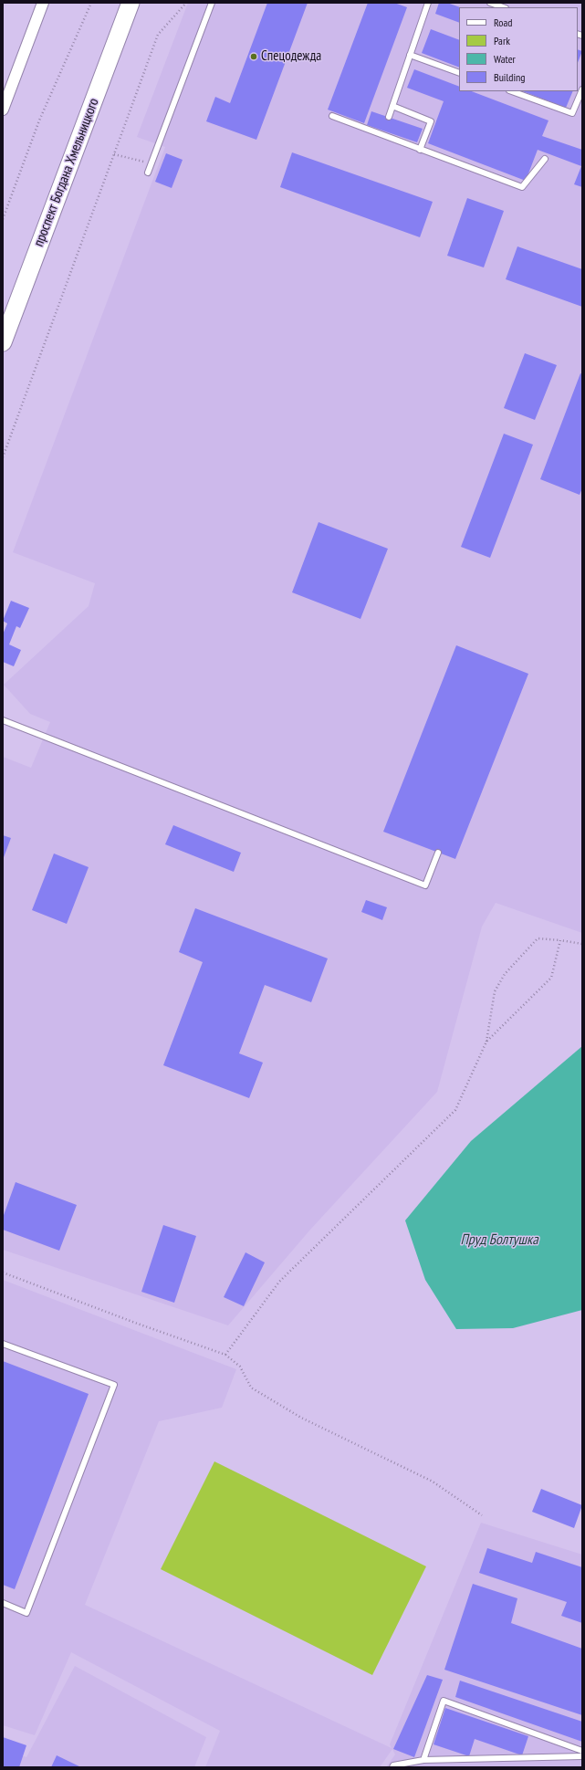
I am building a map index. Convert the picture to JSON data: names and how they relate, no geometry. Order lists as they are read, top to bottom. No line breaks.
{"streets":{"main road":["проспект Богдана Хмельницкого"]},"water":["Пруд Болтушка"],"places":["Спецодежда"],"legend":["Road","Park","Water","Building"]}
